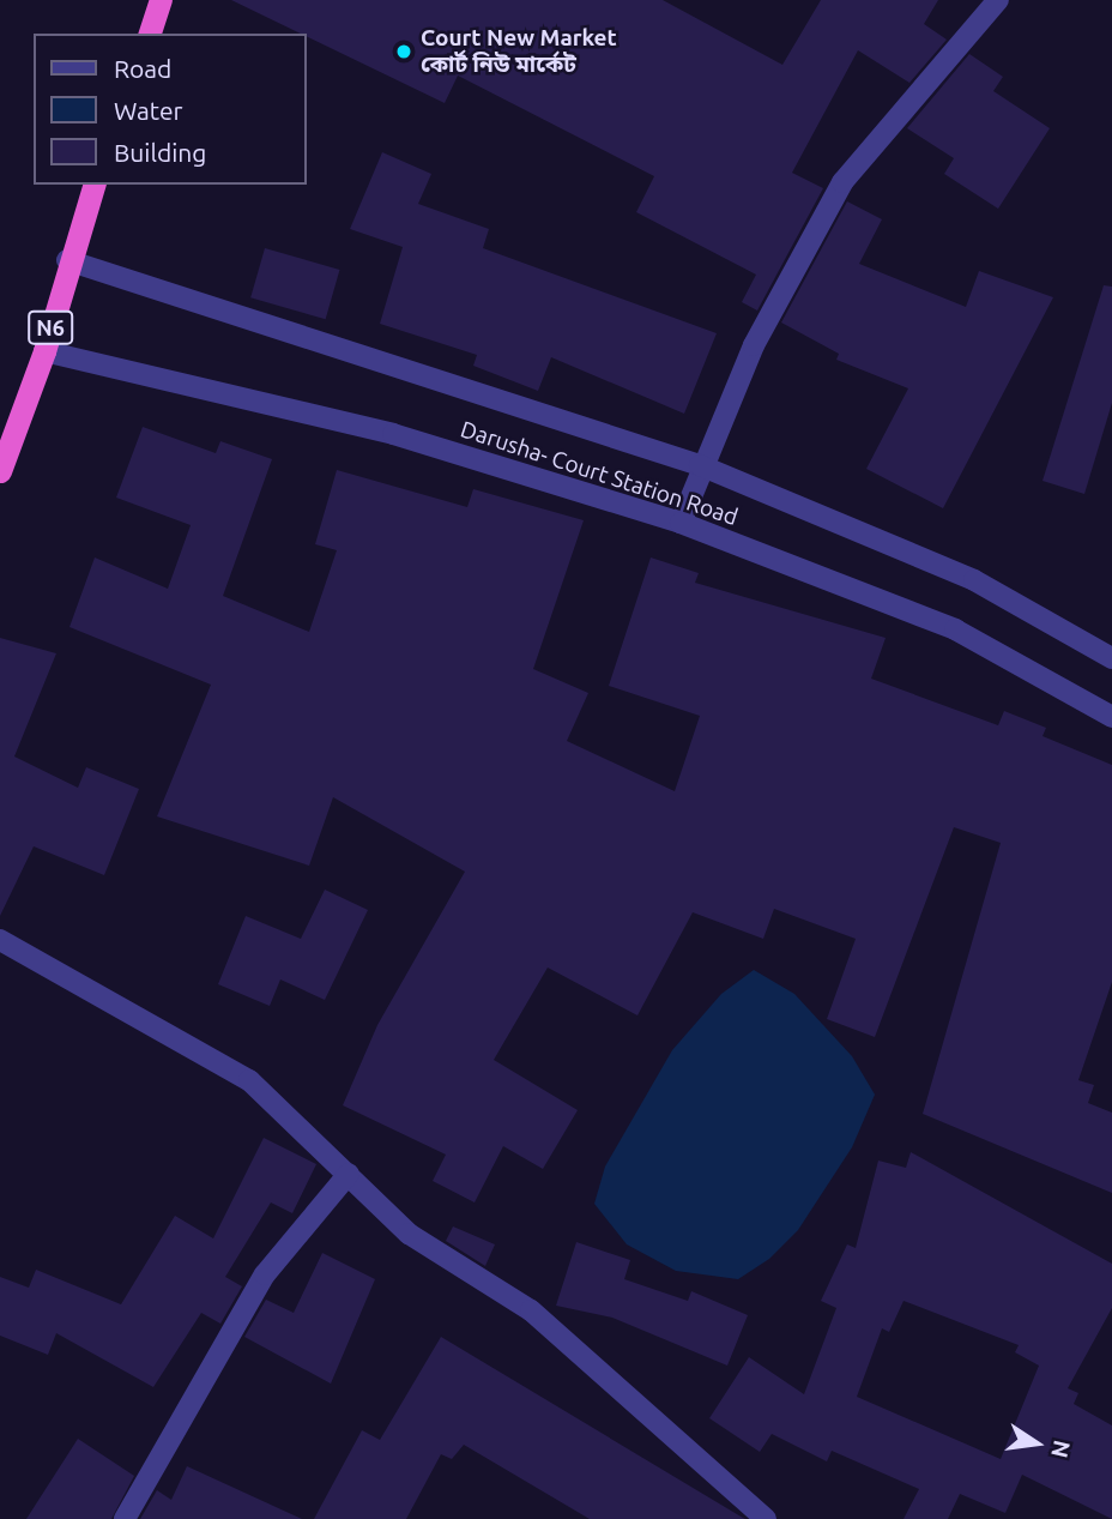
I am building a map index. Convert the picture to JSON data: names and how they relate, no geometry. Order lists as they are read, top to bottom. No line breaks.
{"streets":{"highway":["N6"],"street":["Darusha- Court Station Road"]},"crossings":[["N6","Darusha- Court Station Road"]],"places":["Court New Market কোর্ট নিউ মার্কেট"],"legend":["Road","Water","Building"],"north":"right"}
